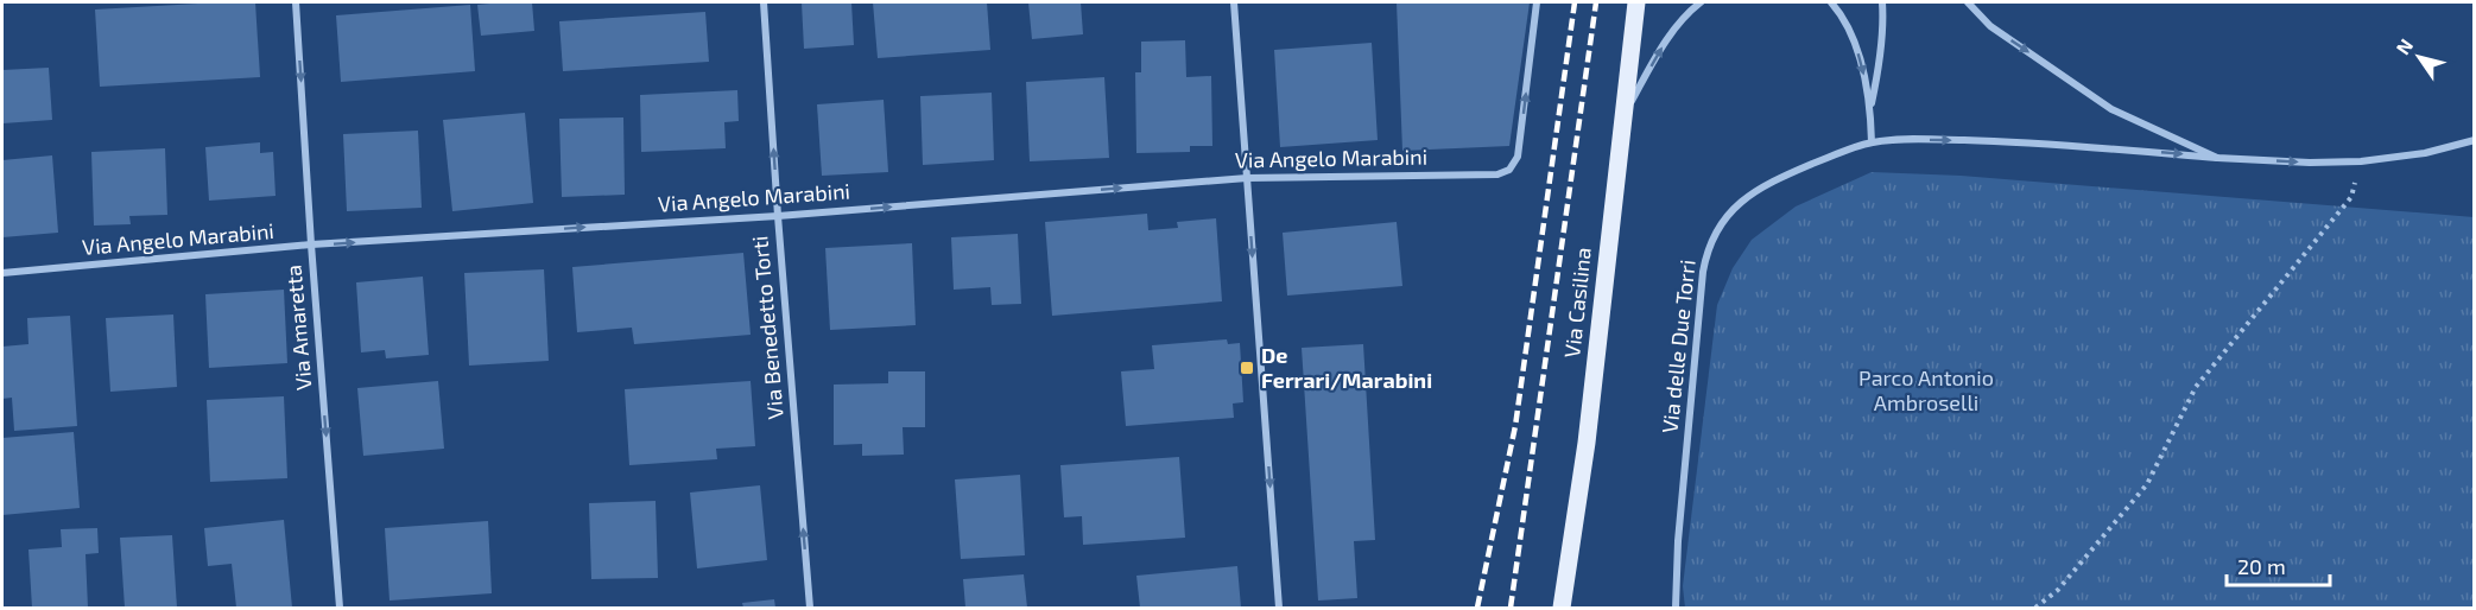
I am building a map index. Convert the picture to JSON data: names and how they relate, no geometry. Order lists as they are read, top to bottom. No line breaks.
{"streets":{"main road":["Via Casilina"],"street":["Via Angelo Marabini","Via Amaretta","Via Benedetto Torti","Via delle Due Torri"]},"crossings":[["Via Angelo Marabini","Via Amaretta"],["Via Angelo Marabini","Via Benedetto Torti"]],"one_way":["Via Angelo Marabini","Via Amaretta","Via Benedetto Torti","Via delle Due Torri"],"parks":["Parco Antonio Ambroselli"],"places":{"transit":["De Ferrari/Marabini"]},"scale_bar":"20 m","north":"top left"}
